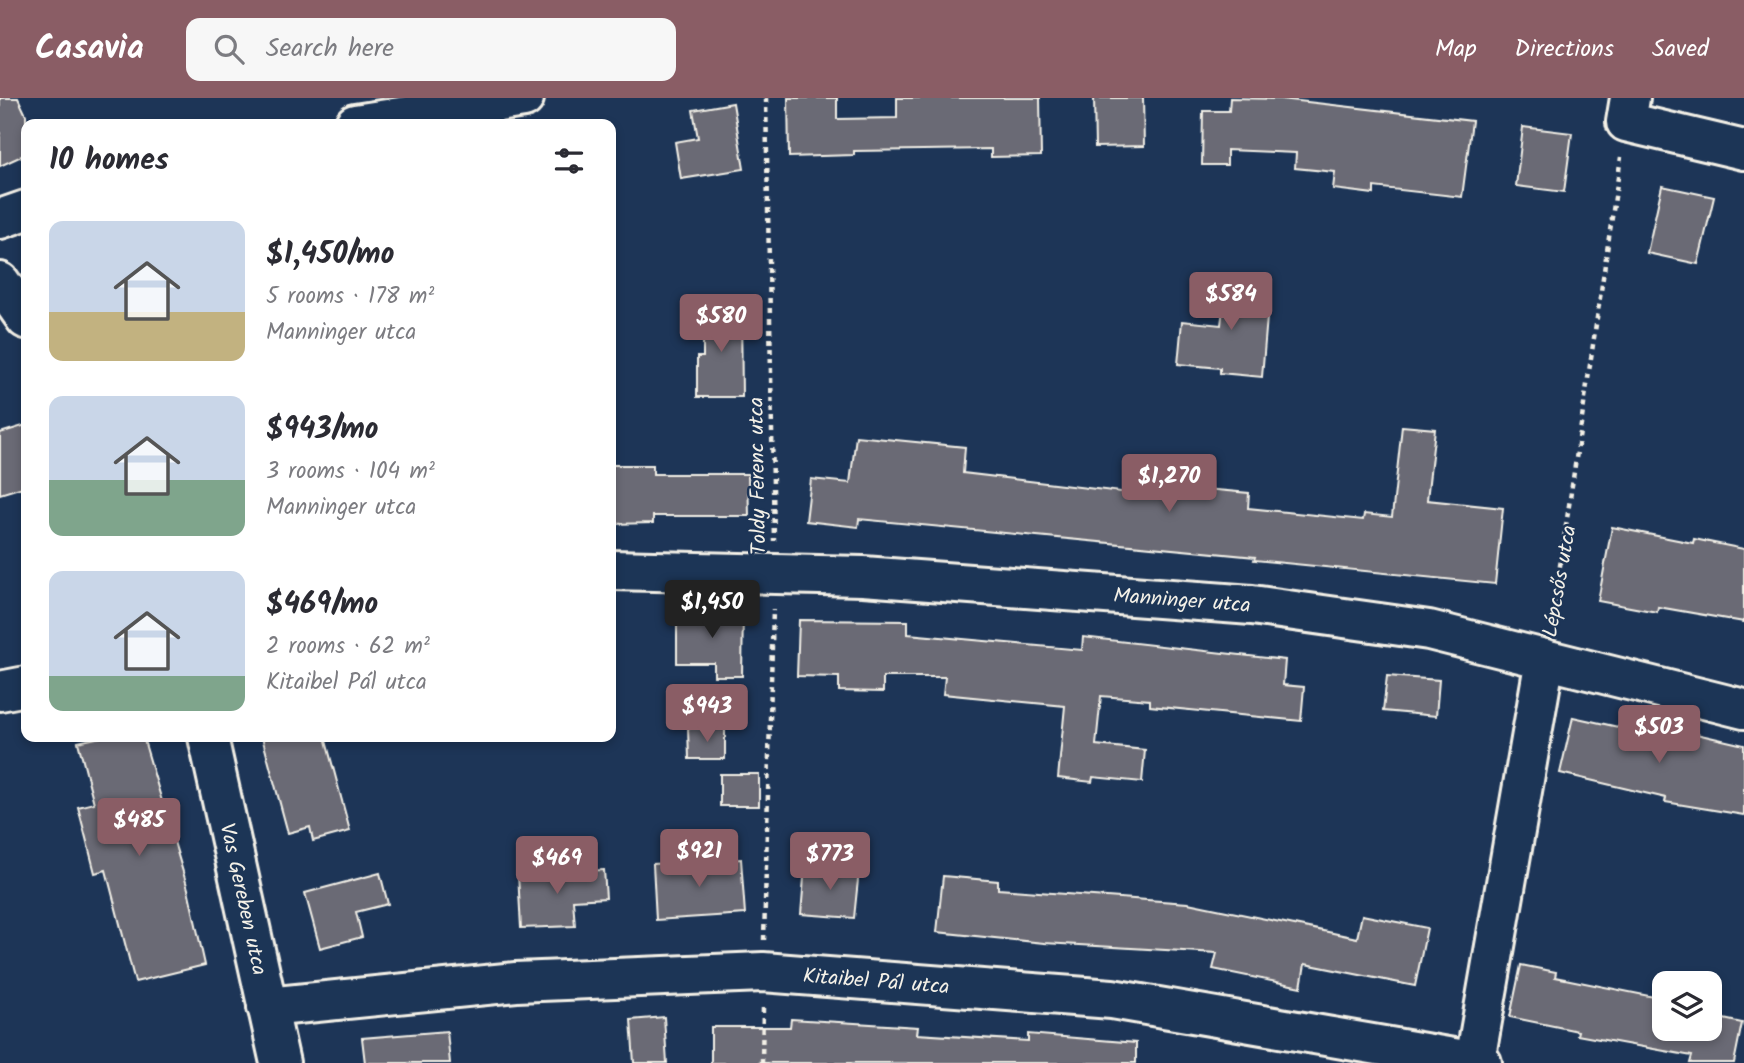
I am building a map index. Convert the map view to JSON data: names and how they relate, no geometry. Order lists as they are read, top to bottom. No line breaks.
{"streets":{"street":["Lépcsős utca","Manninger utca","Vas Gereben utca","Kitaibel Pál utca"],"path":["Toldy Ferenc utca"]},"crossings":[["Toldy Ferenc utca","Manninger utca"],["Toldy Ferenc utca","Kitaibel Pál utca"],["Lépcsős utca","Manninger utca"],["Lépcsős utca","Kitaibel Pál utca"],["Vas Gereben utca","Kitaibel Pál utca"]],"page":{"header":"Casavia","search":"Search here","nav":["Map","Directions","Saved"],"heading":"10 homes","list":[{"name":"$1,450/mo","note":"5 rooms · 178 m² · Manninger utca"},{"name":"$943/mo","note":"3 rooms · 104 m² · Manninger utca"},{"name":"$469/mo","note":"2 rooms · 62 m² · Kitaibel Pál utca"}],"price":["$584","$580","$1,270","$1,450","$943","$503","$485","$921","$773","$469"]}}
